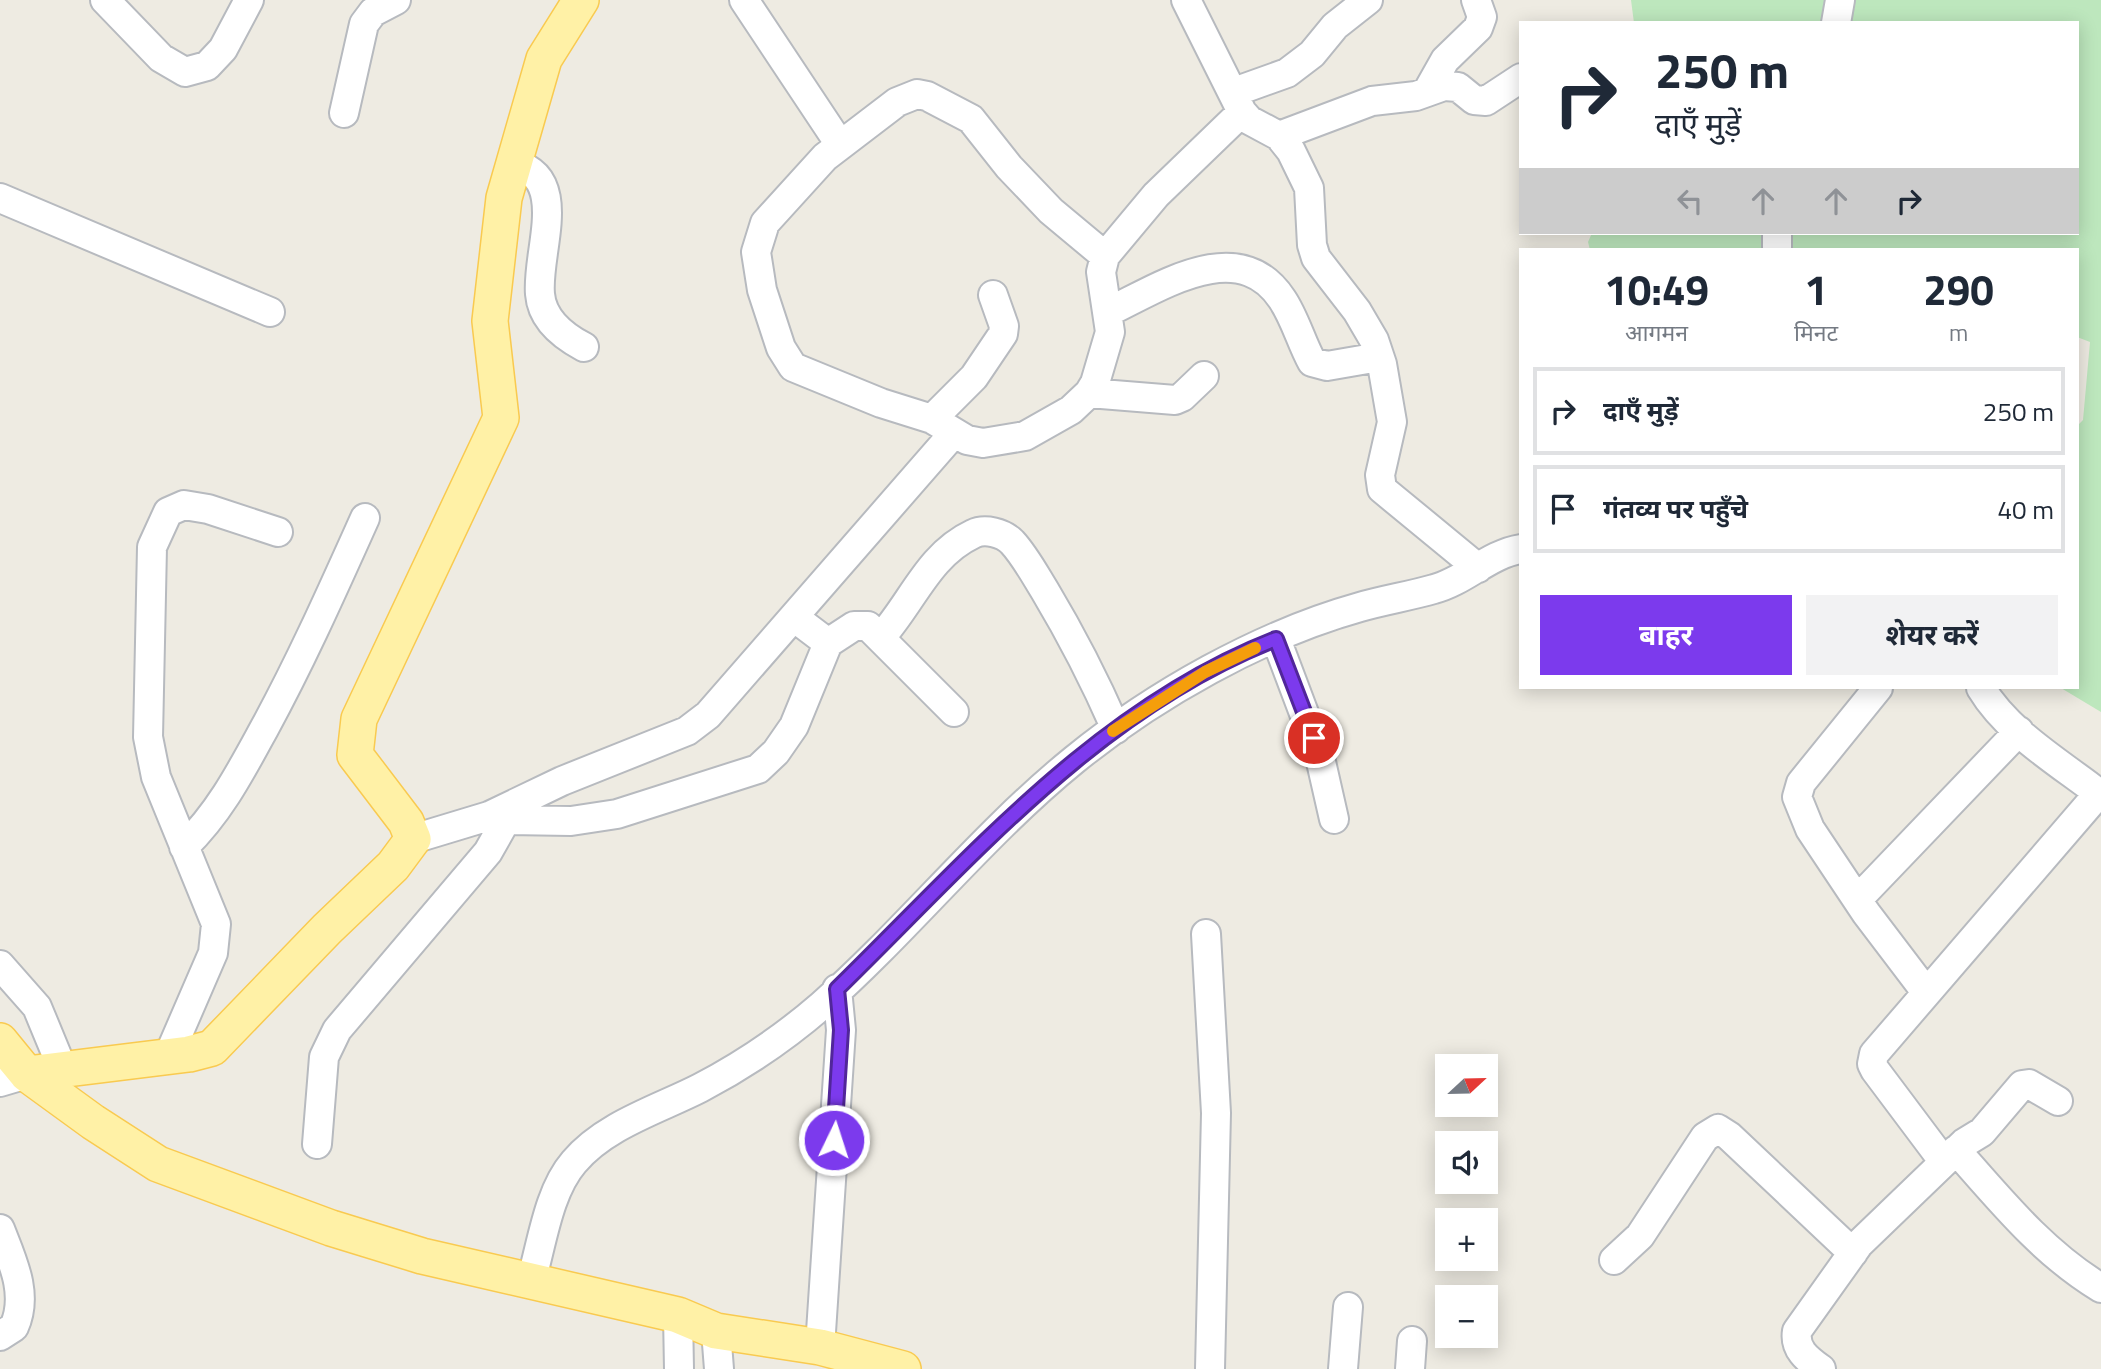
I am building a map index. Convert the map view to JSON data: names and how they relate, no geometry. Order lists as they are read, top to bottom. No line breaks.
{"north":"right","page":{"turn":["250 m","दाएँ मुड़ें"],"eta":["10:49","आगमन","1","मिनट","290","m"],"list":[{"name":"दाएँ मुड़ें","value":"250 m"},{"name":"गंतव्य पर पहुँचे","value":"40 m"}],"buttons":["बाहर","शेयर करें"],"map_buttons":["+","−"]}}
